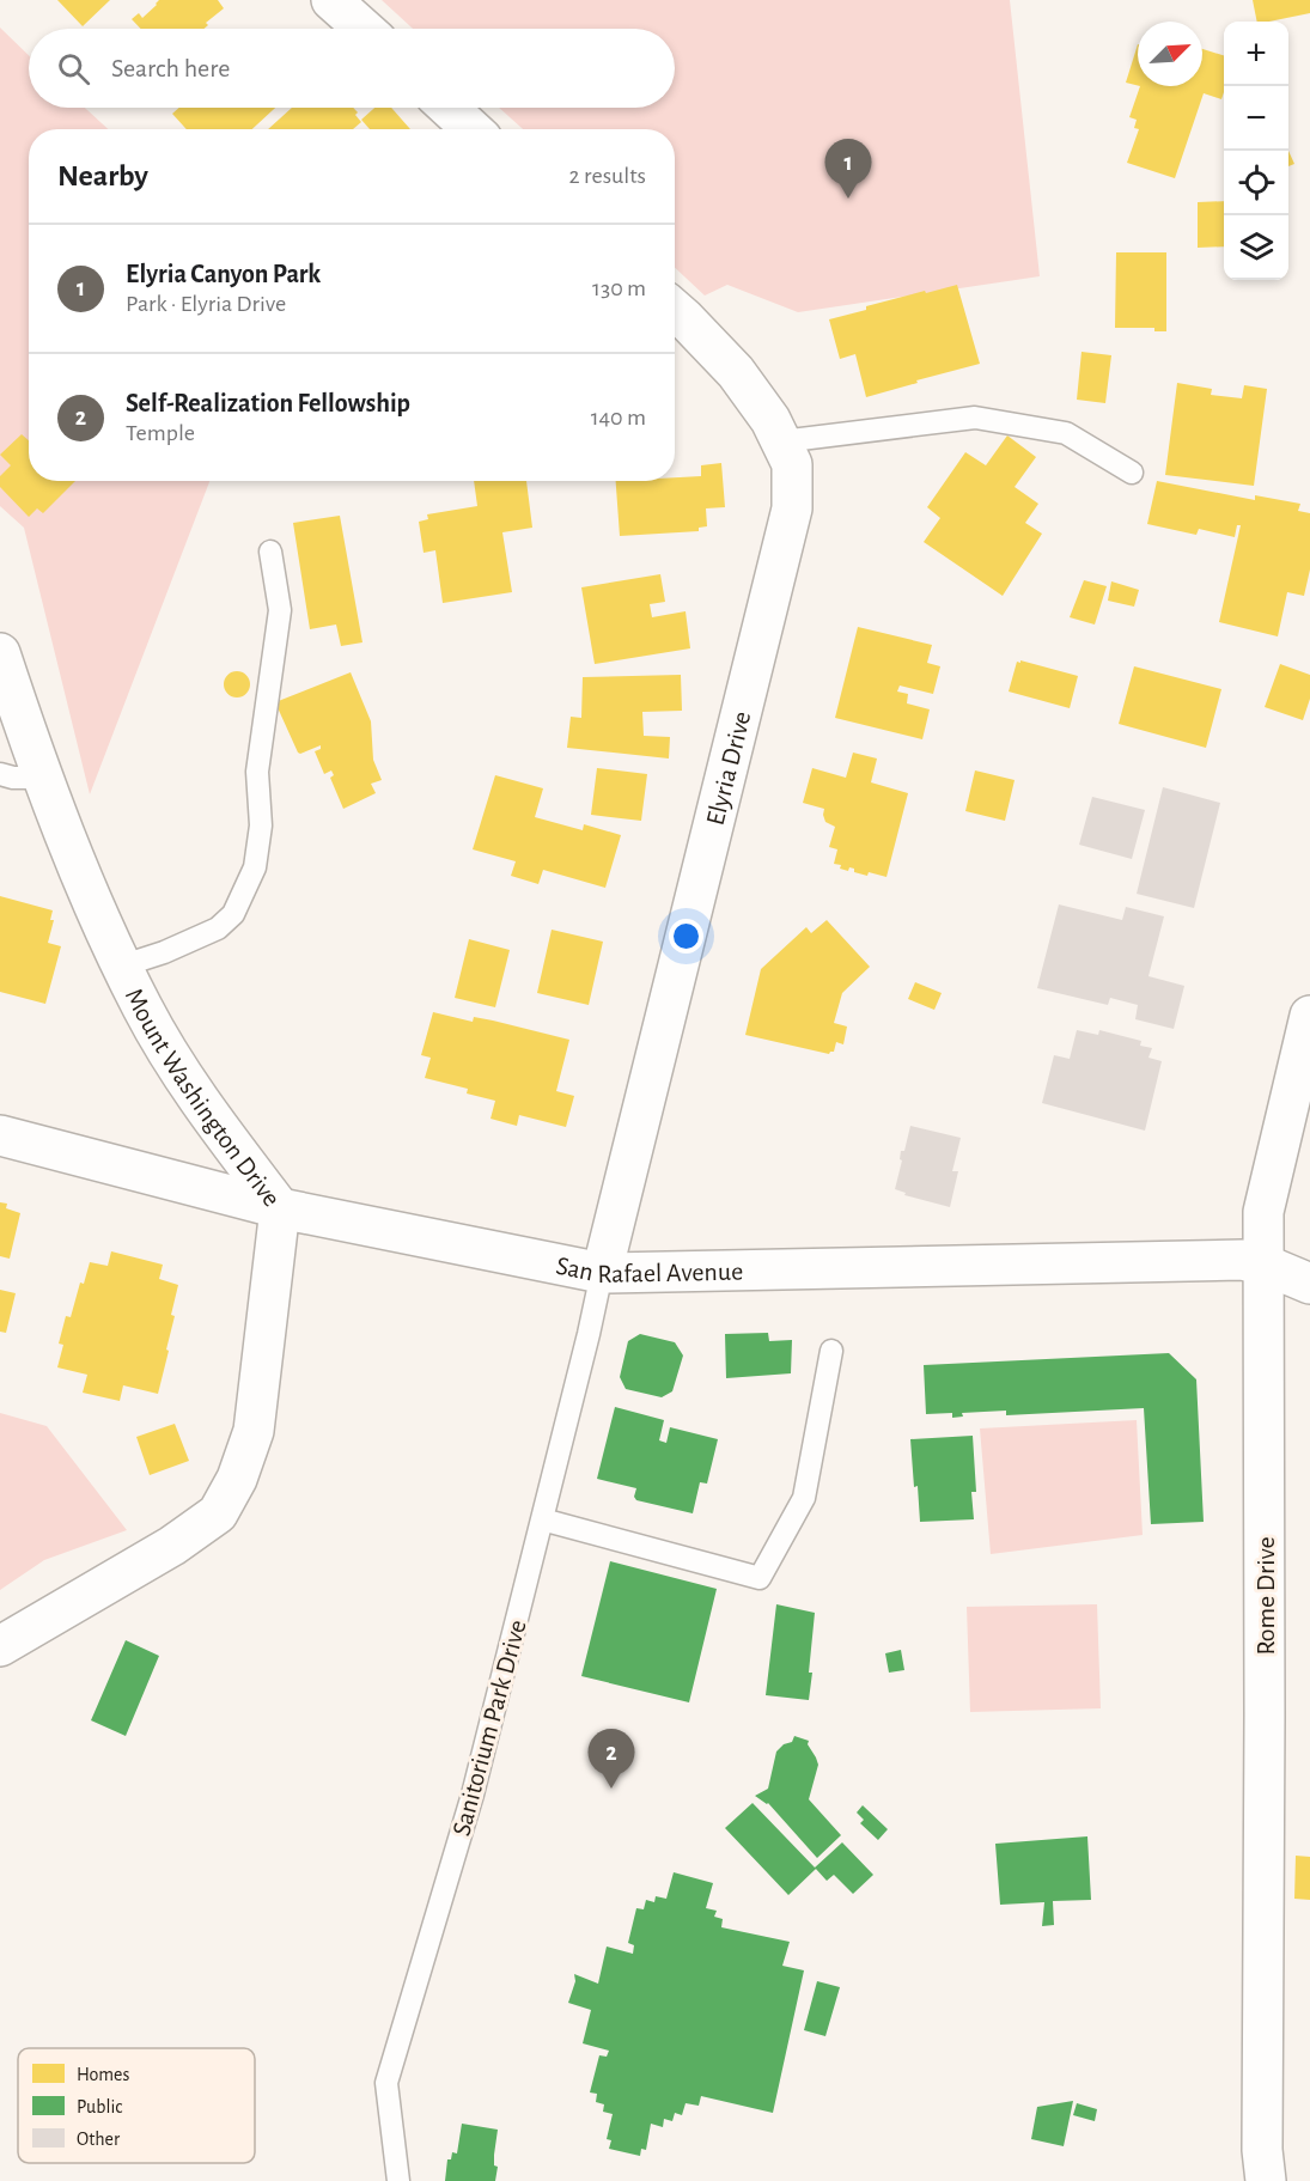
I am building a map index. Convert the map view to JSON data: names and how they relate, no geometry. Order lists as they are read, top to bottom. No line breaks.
{"streets":{"street":["Elyria Drive","Mount Washington Drive","San Rafael Avenue","Rome Drive"],"lane":["Sanitorium Park Drive"]},"crossings":[["Elyria Drive","San Rafael Avenue"],["Elyria Drive","Sanitorium Park Drive"],["Mount Washington Drive","San Rafael Avenue"],["San Rafael Avenue","Rome Drive"],["San Rafael Avenue","Sanitorium Park Drive"]],"legend":["Homes","Public","Other"],"north":"top right","page":{"map_buttons":["+","−"],"search":"Search here","heading":["Nearby","2 results"],"pins":["1","2"],"list":[{"mark":"1","name":"Elyria Canyon Park","note":"Park · Elyria Drive","value":"130 m"},{"mark":"2","name":"Self-Realization Fellowship","note":"Temple","value":"140 m"}]}}
